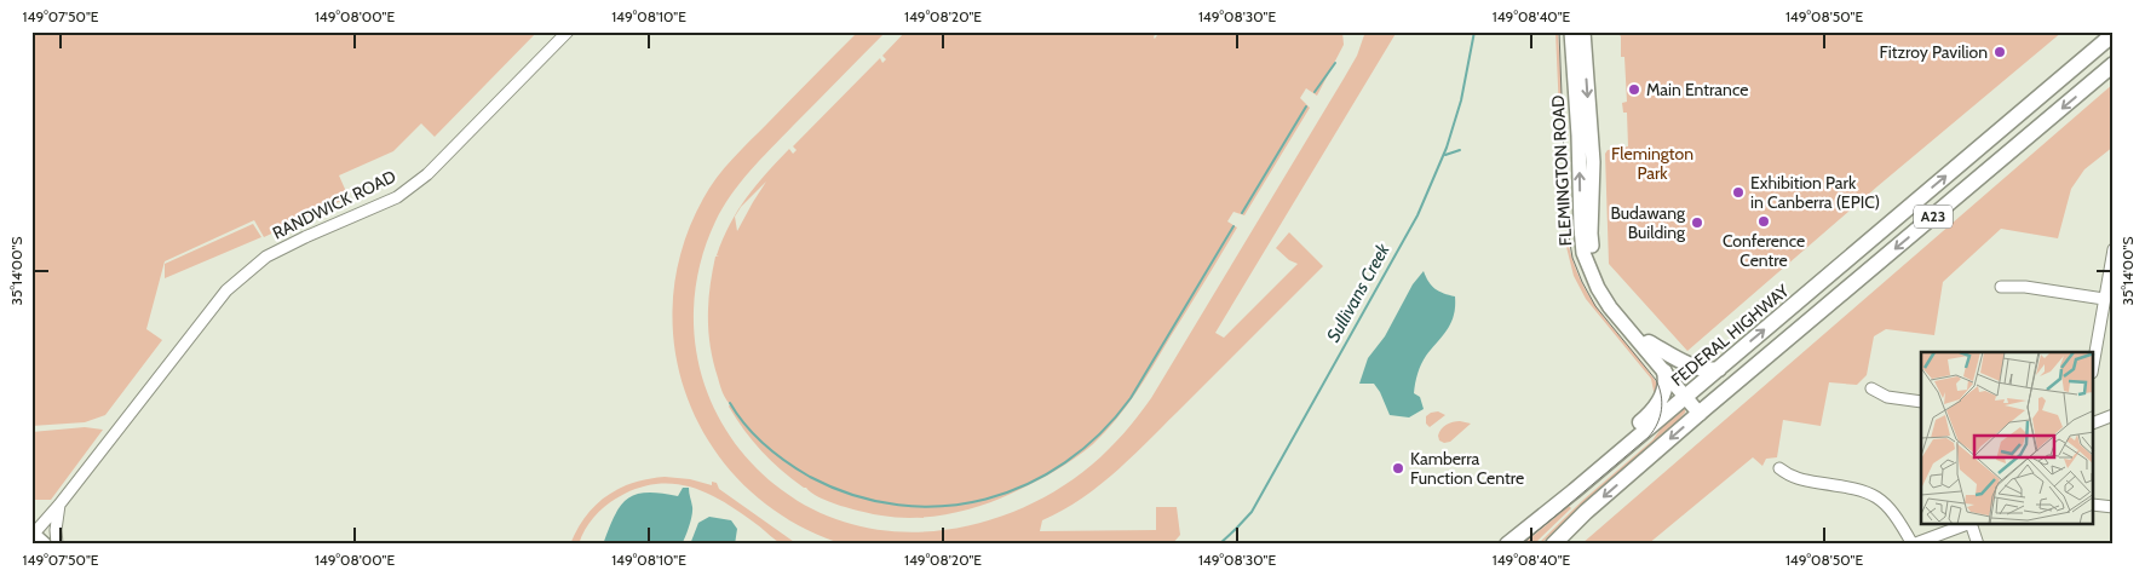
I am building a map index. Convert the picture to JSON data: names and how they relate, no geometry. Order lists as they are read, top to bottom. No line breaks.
{"streets":{"highway":["A23","FEDERAL HIGHWAY"],"main road":["FLEMINGTON ROAD"],"street":["RANDWICK ROAD"]},"crossings":[["FLEMINGTON ROAD","A23"],["FLEMINGTON ROAD","FEDERAL HIGHWAY"]],"water":["Sullivans Creek"],"parks":["Flemington Park"],"places":["Fitzroy Pavilion","Main Entrance","Exhibition Park in Canberra (EPIC)","Conference Centre","Budawang Building","Kamberra Function Centre"],"coordinates":["149°07'50\"E","149°08'00\"E","149°08'10\"E","149°08'20\"E","149°08'30\"E","149°08'40\"E","149°08'50\"E","35°14'00\"S"]}
